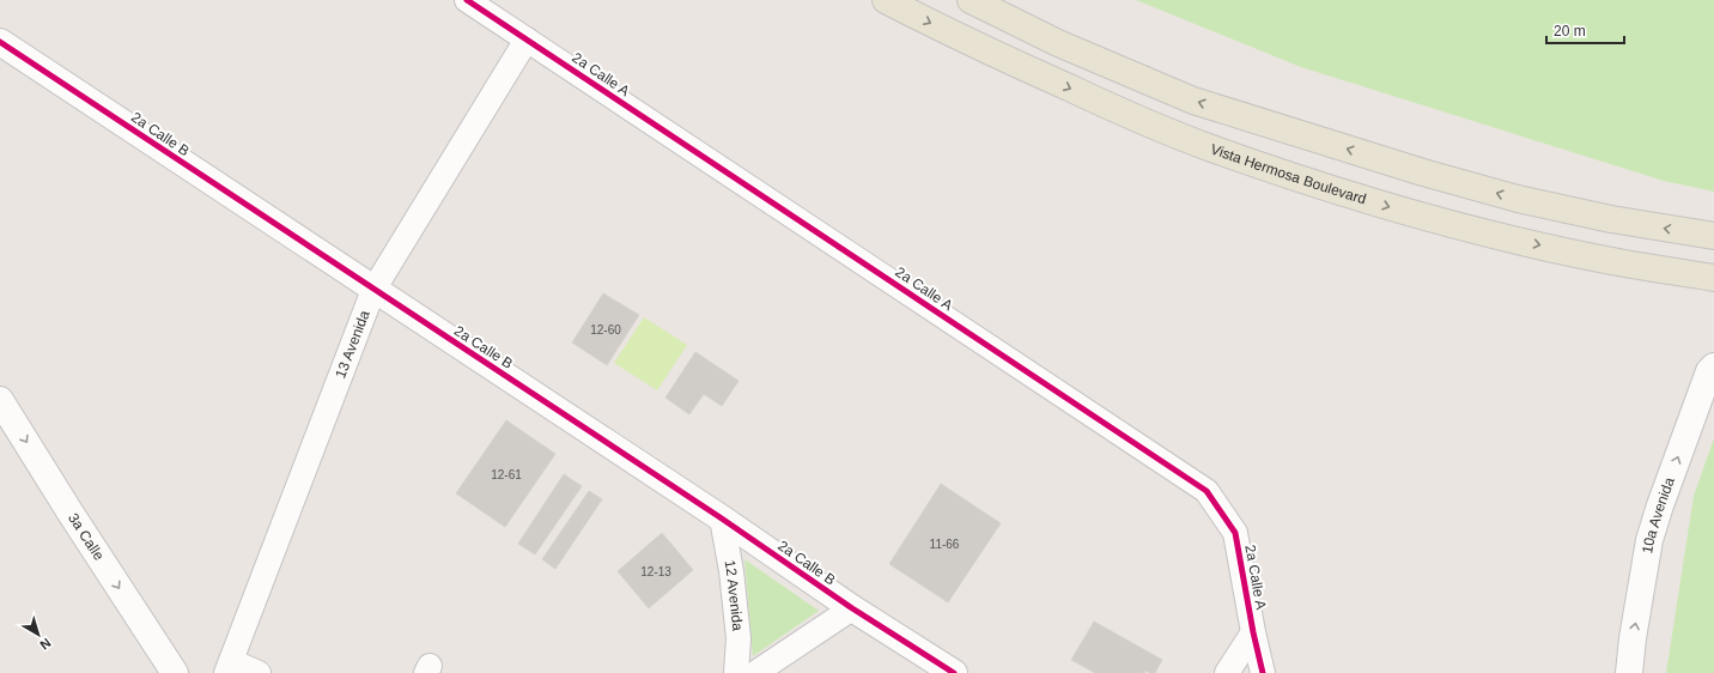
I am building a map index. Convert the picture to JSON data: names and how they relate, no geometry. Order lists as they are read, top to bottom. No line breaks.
{"streets":{"main road":["Vista Hermosa Boulevard"],"street":["2a Calle A","2a Calle B","13 Avenida","10a Avenida","3a Calle","12 Avenida"]},"crossings":[["2a Calle A","13 Avenida"],["2a Calle B","13 Avenida"],["2a Calle B","12 Avenida"]],"one_way":["10a Avenida","3a Calle"],"house_numbers":["12-60","12-61","11-66","12-13"],"scale_bar":"20 m","north":"bottom right"}
